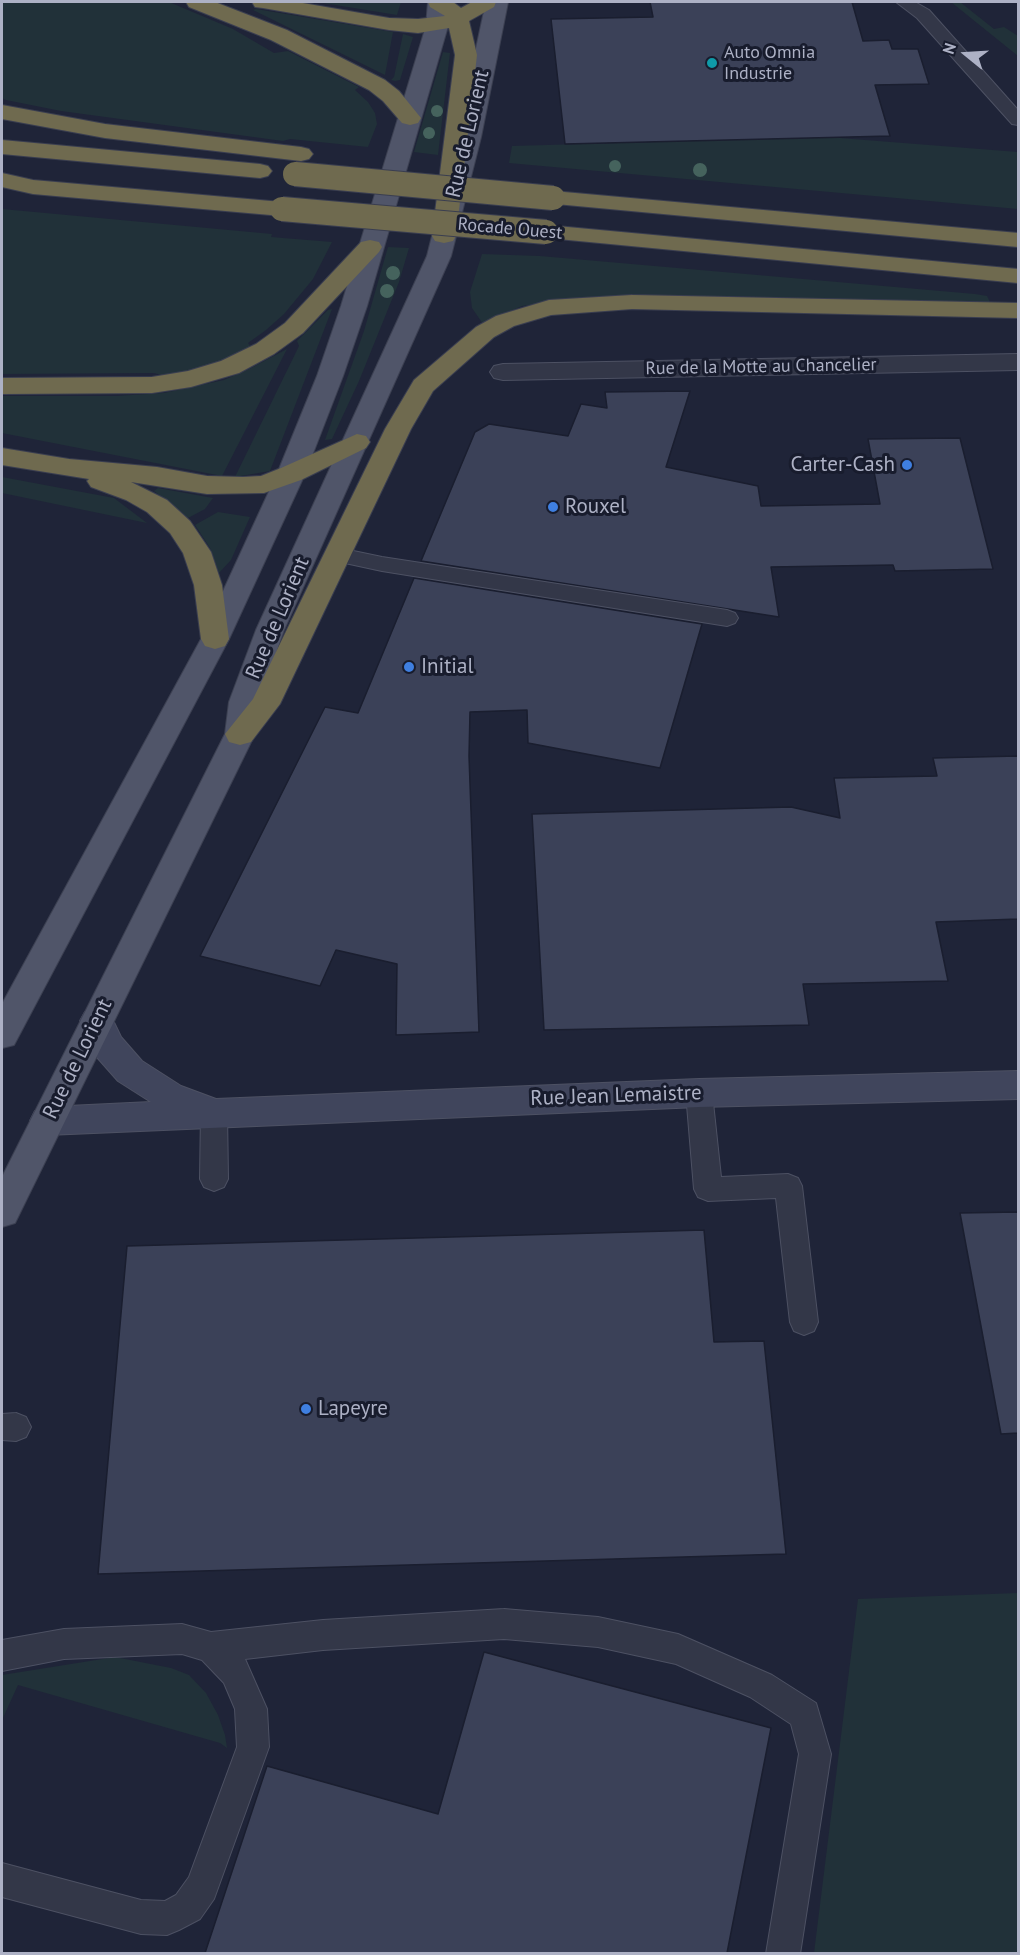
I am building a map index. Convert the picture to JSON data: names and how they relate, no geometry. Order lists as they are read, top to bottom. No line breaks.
{"streets":{"highway":["Rocade Ouest"],"main road":["Rue de Lorient"],"street":["Rue de la Motte au Chancelier","Rue Jean Lemaistre"]},"crossings":[["Rue de Lorient","Rue Jean Lemaistre"]],"places":["Auto Omnia Industrie","Carter-Cash","Rouxel","Initial","Lapeyre"],"north":"left"}
